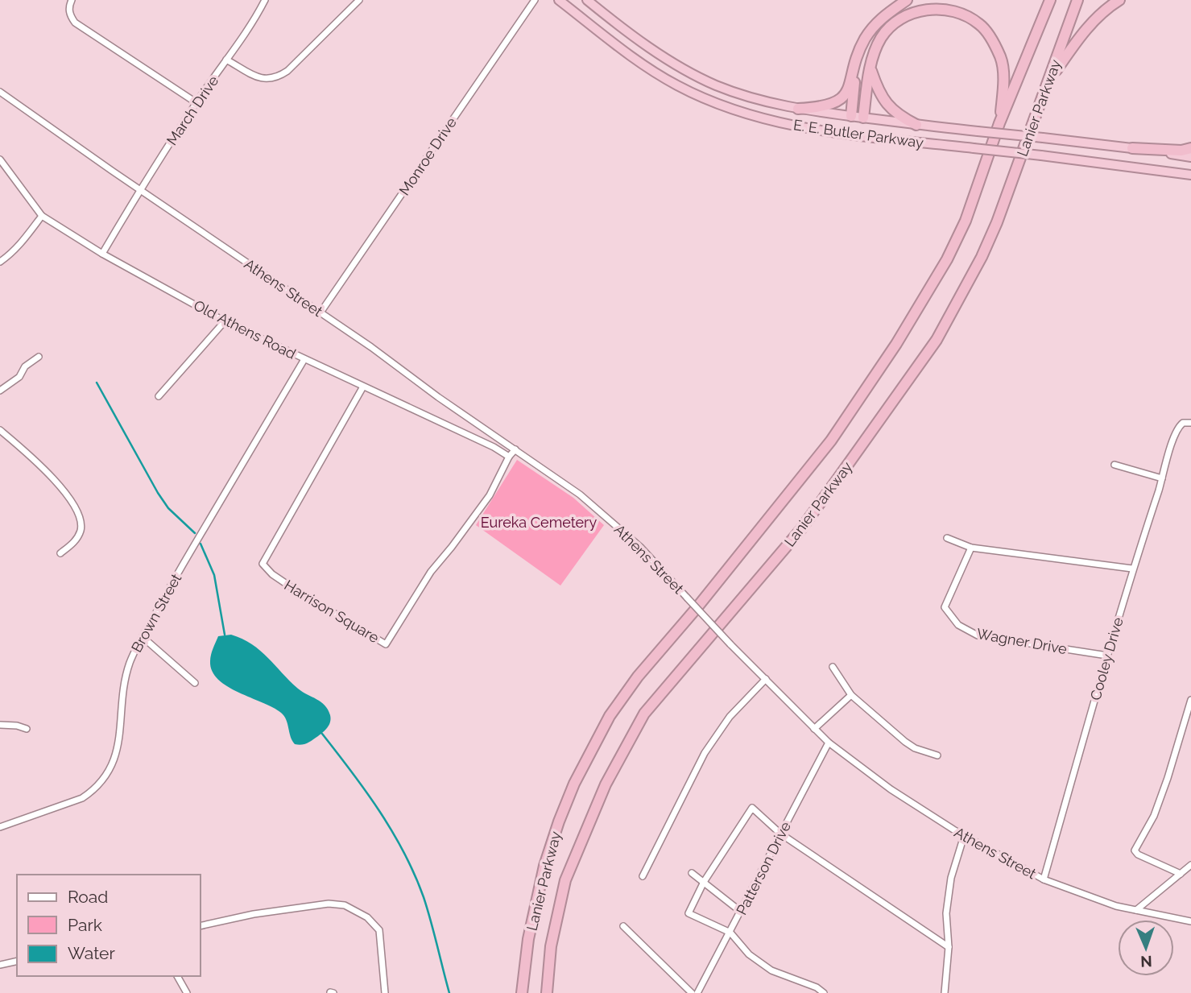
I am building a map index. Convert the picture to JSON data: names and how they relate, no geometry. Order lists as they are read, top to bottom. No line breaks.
{"streets":{"highway":["Lanier Parkway","E. E. Butler Parkway"],"street":["March Drive","Monroe Drive","Athens Street","Old Athens Road","Harrison Square","Brown Street","Wagner Drive","Cooley Drive","Patterson Drive"]},"crossings":[["March Drive","Athens Street"],["March Drive","Old Athens Road"],["Monroe Drive","Athens Street"],["Athens Street","Cooley Drive"],["Athens Street","Patterson Drive"],["Old Athens Road","Harrison Square"],["Old Athens Road","Brown Street"],["Wagner Drive","Cooley Drive"]],"parks":["Eureka Cemetery"],"legend":["Road","Park","Water"],"north":"bottom"}
